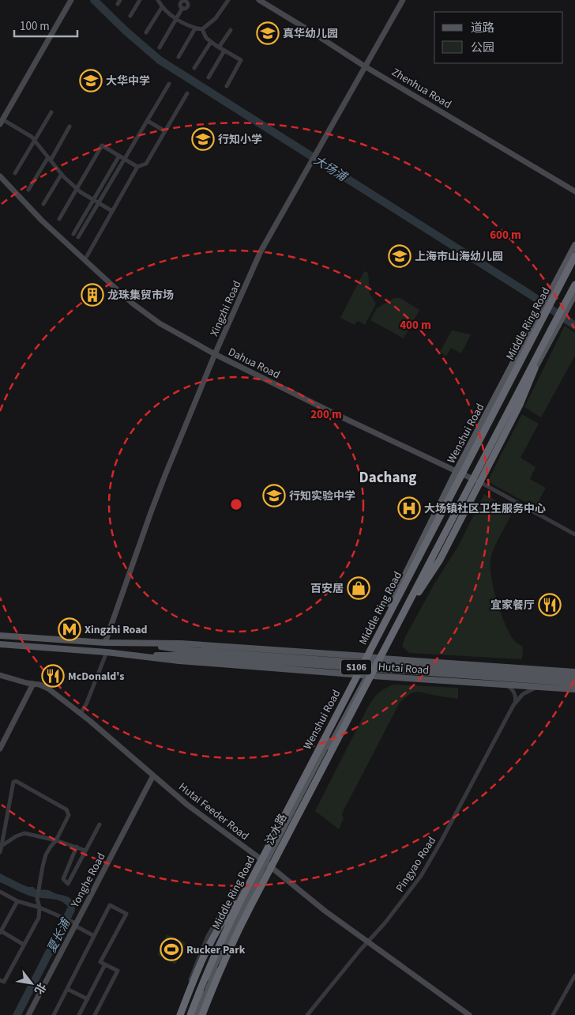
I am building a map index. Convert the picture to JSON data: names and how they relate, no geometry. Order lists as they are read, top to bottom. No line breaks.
{"streets":{"highway":["Middle Ring Road"],"main road":["Wenshui Road","S106","Hutai Road","汶水路"],"street":["Zhenhua Road","Xingzhi Road","Dahua Road","Hutai Feeder Road","Pingyao Road","Yonghe Road"]},"crossings":[["Zhenhua Road","Xingzhi Road"],["Xingzhi Road","Dahua Road"],["Xingzhi Road","Hutai Road"],["Middle Ring Road","Wenshui Road"],["Dahua Road","Wenshui Road"],["Wenshui Road","Hutai Road"],["Wenshui Road","Hutai Feeder Road"],["Hutai Road","汶水路"],["Hutai Road","Pingyao Road"],["Hutai Feeder Road","汶水路"],["Hutai Feeder Road","Pingyao Road"],["Hutai Feeder Road","Yonghe Road"]],"districts":["Dachang"],"water":["大场浦","夏长浦"],"places":{"school or university":["真华幼儿园","大华中学","行知小学","上海市山海幼儿园","行知实验中学"],"building":["龙珠集贸市场"],"hospital":["大场镇社区卫生服务中心"],"shop":["百安居"],"restaurant":["宜家餐厅","McDonald's"],"metro station":["Xingzhi Road"],"sports":["Rucker Park"]},"legend":["道路","公园"],"scale_bar":"100 m","north":"bottom right","rings":["600 m","400 m","200 m"]}
